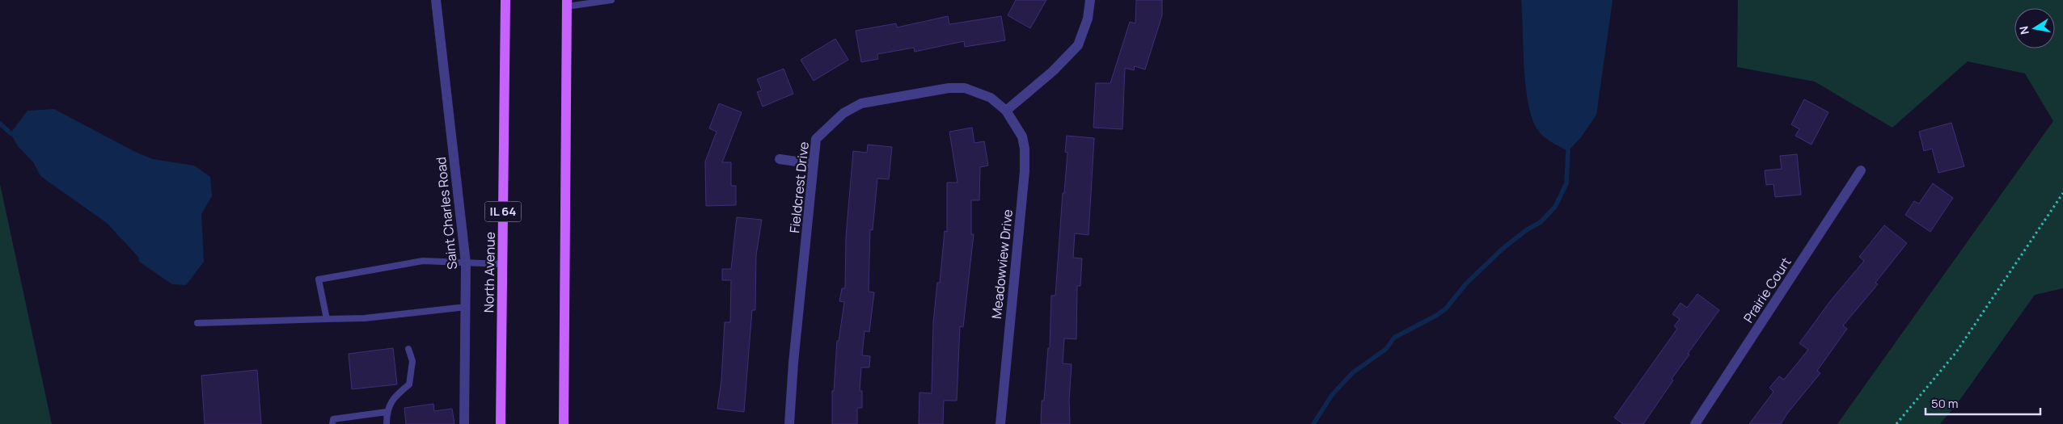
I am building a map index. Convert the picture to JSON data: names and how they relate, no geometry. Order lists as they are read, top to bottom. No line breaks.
{"streets":{"main road":["IL 64","North Avenue"],"street":["Fieldcrest Drive","Saint Charles Road","Meadowview Drive","Prairie Court"]},"crossings":[["Fieldcrest Drive","Meadowview Drive"]],"scale_bar":"50 m","north":"left"}
